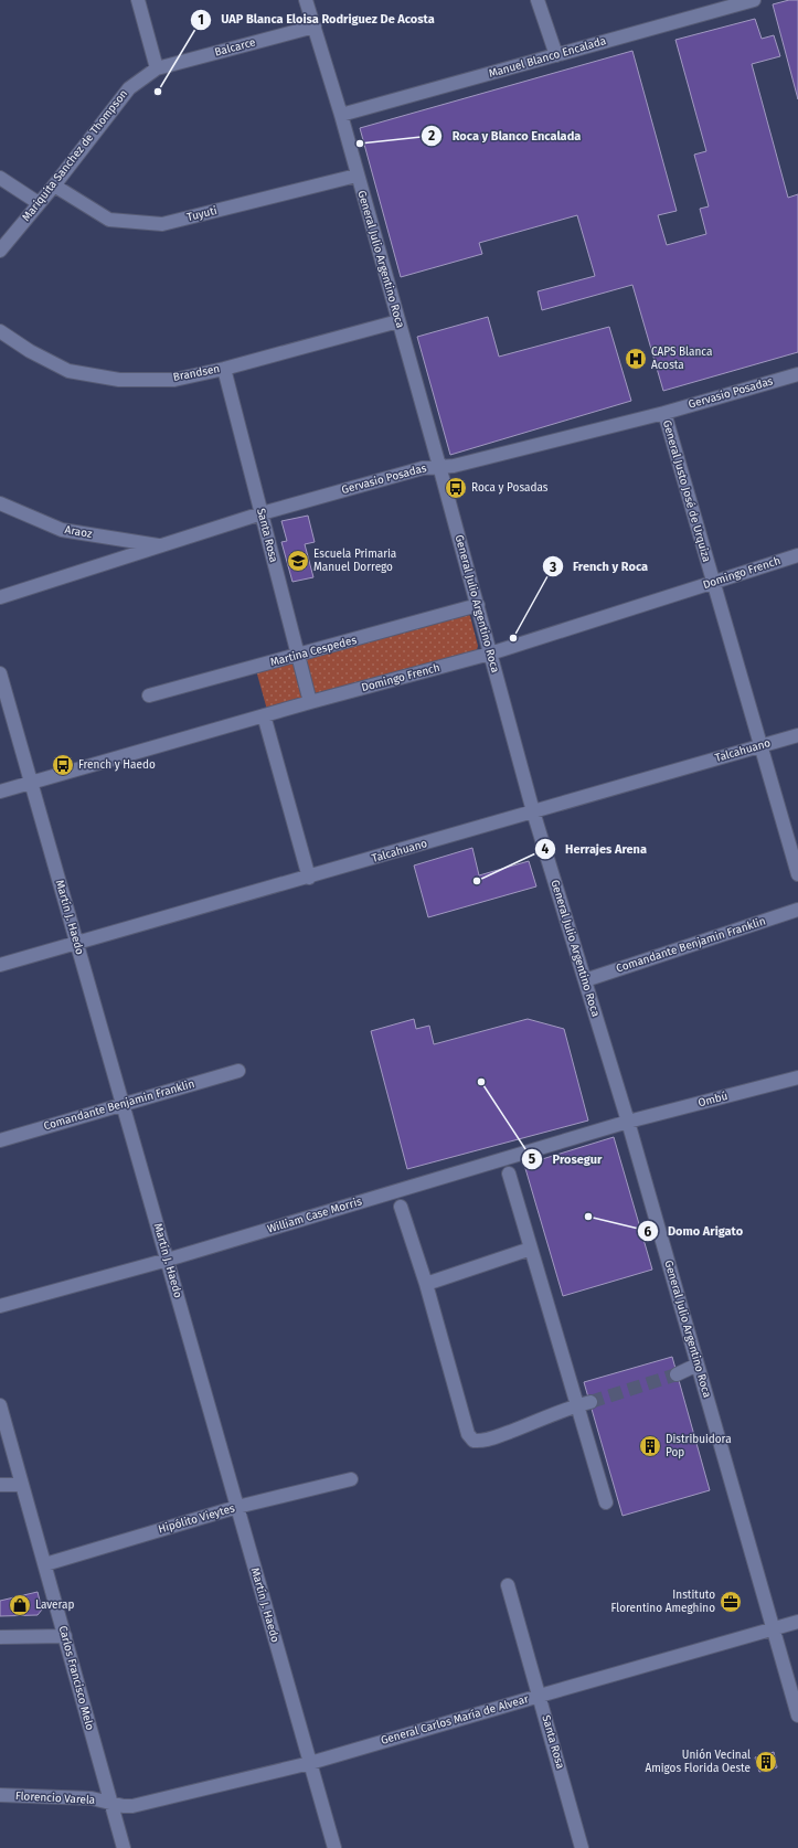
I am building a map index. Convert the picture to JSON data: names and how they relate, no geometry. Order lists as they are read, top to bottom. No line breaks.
{"streets":{"street":["Balcarce","Manuel Blanco Encalada","Mariquita Sanchez de Thompson","Tuyuti","General Julio Argentino Roca","Brandsen","Gervasio Posadas","General Justo José de Urquiza","Araoz","Santa Rosa","Domingo French","Martina Cespedes","Talcahuano","Martín J. Haedo","Comandante Benjamin Franklin","Ombú","William Case Morris","Hipólito Vieytes","Carlos Francisco Melo","General Carlos María de Alvear","Florencio Varela"]},"crossings":[["Balcarce","Mariquita Sanchez de Thompson"],["Balcarce","General Julio Argentino Roca"],["Manuel Blanco Encalada","General Julio Argentino Roca"],["Mariquita Sanchez de Thompson","Tuyuti"],["Tuyuti","General Julio Argentino Roca"],["General Julio Argentino Roca","Brandsen"],["General Julio Argentino Roca","Gervasio Posadas"],["General Julio Argentino Roca","Domingo French"],["General Julio Argentino Roca","Martina Cespedes"],["General Julio Argentino Roca","Talcahuano"],["General Julio Argentino Roca","Comandante Benjamin Franklin"],["General Julio Argentino Roca","Ombú"],["General Julio Argentino Roca","William Case Morris"],["General Julio Argentino Roca","General Carlos María de Alvear"],["Brandsen","Santa Rosa"],["Gervasio Posadas","General Justo José de Urquiza"],["Gervasio Posadas","Araoz"],["Gervasio Posadas","Santa Rosa"],["General Justo José de Urquiza","Domingo French"],["General Justo José de Urquiza","Talcahuano"],["Santa Rosa","Domingo French"],["Santa Rosa","Martina Cespedes"],["Santa Rosa","General Carlos María de Alvear"],["Domingo French","Martín J. Haedo"],["Talcahuano","Martín J. Haedo"],["Martín J. Haedo","Comandante Benjamin Franklin"],["Martín J. Haedo","William Case Morris"],["Martín J. Haedo","Hipólito Vieytes"],["Martín J. Haedo","General Carlos María de Alvear"],["Ombú","William Case Morris"],["Hipólito Vieytes","Carlos Francisco Melo"],["Carlos Francisco Melo","General Carlos María de Alvear"],["Carlos Francisco Melo","Florencio Varela"],["General Carlos María de Alvear","Florencio Varela"]],"places":{"other":["UAP Blanca Eloisa Rodriguez De Acosta","Roca y Blanco Encalada","French y Roca","Herrajes Arena","Prosegur","Domo Arigato"],"hospital":["CAPS Blanca Acosta"],"bus stop":["Roca y Posadas","French y Haedo"],"school or university":["Escuela Primaria Manuel Dorrego"],"building":["Distribuidora Pop","Unión Vecinal Amigos Florida Oeste"],"office":["Instituto Florentino Ameghino"],"shop":["Laverap"]}}
